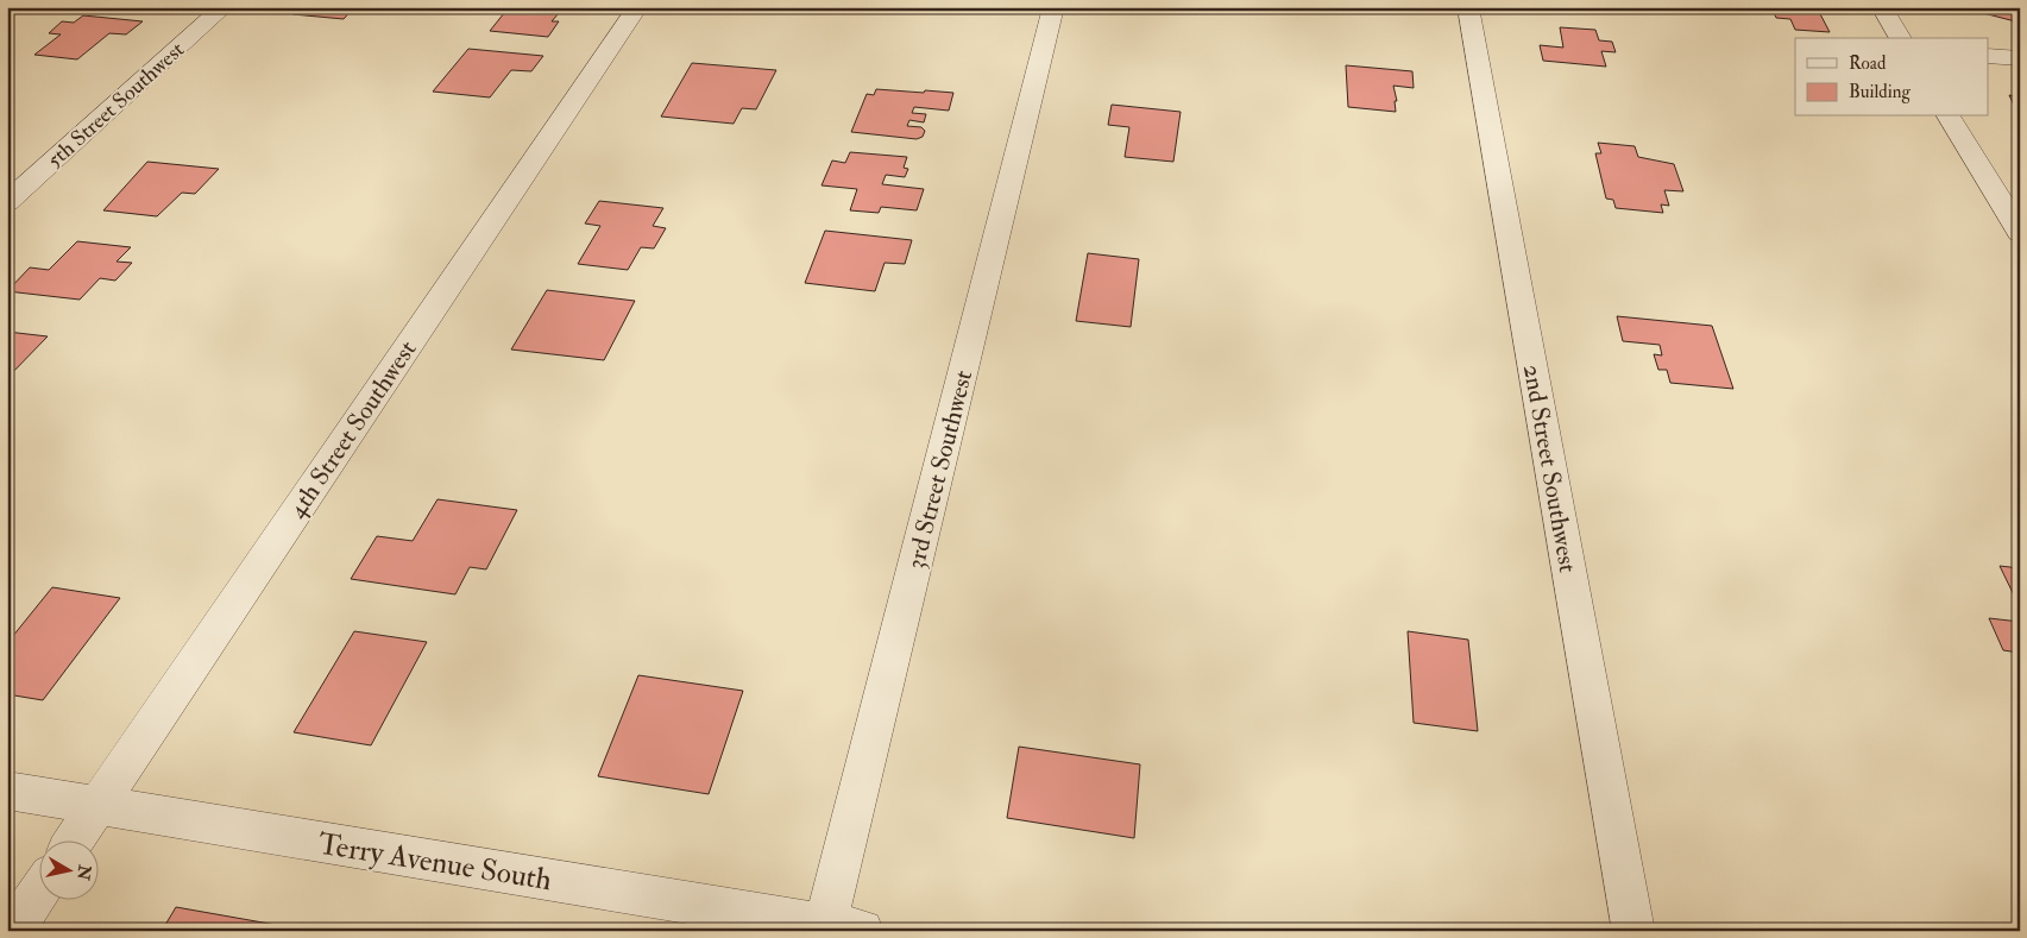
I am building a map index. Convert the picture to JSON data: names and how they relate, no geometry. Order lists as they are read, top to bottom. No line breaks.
{"streets":{"street":["5th Street Southwest","4th Street Southwest","2nd Street Southwest","3rd Street Southwest","Terry Avenue South"]},"crossings":[["4th Street Southwest","Terry Avenue South"],["3rd Street Southwest","Terry Avenue South"]],"legend":["Road","Building"],"north":"right"}
